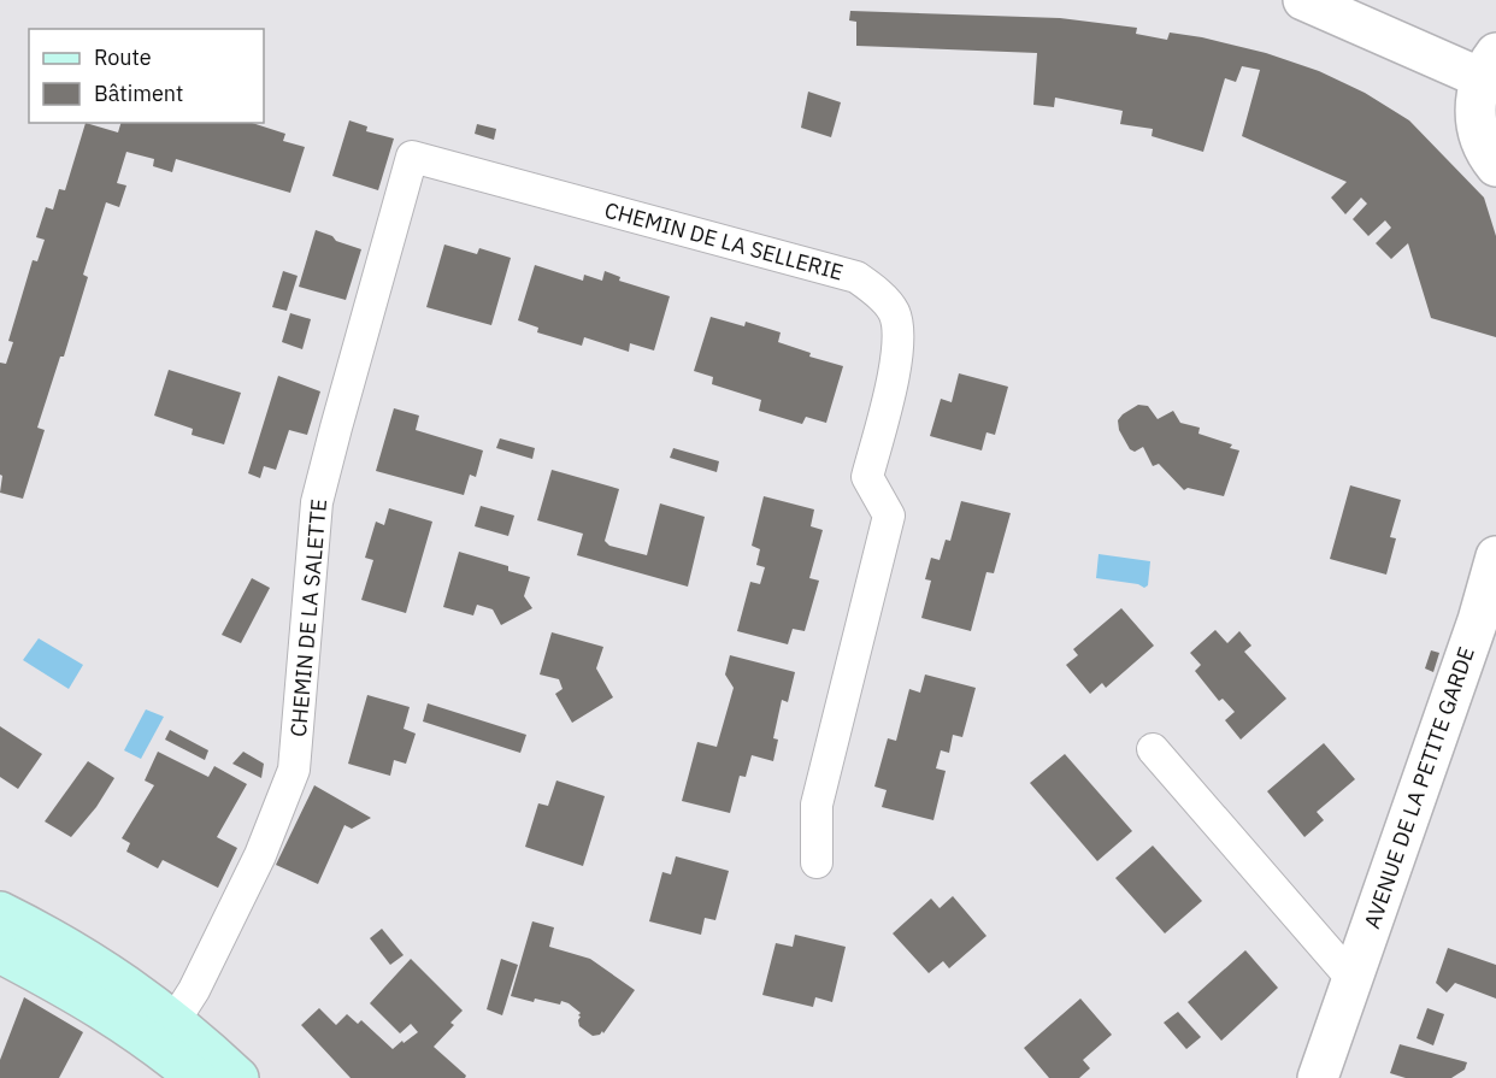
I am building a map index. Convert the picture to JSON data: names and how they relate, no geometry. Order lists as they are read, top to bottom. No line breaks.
{"streets":{"street":["CHEMIN DE LA SELLERIE","CHEMIN DE LA SALETTE","AVENUE DE LA PETITE GARDE"]},"crossings":[["CHEMIN DE LA SELLERIE","CHEMIN DE LA SALETTE"]],"legend":["Route","Bâtiment"]}
